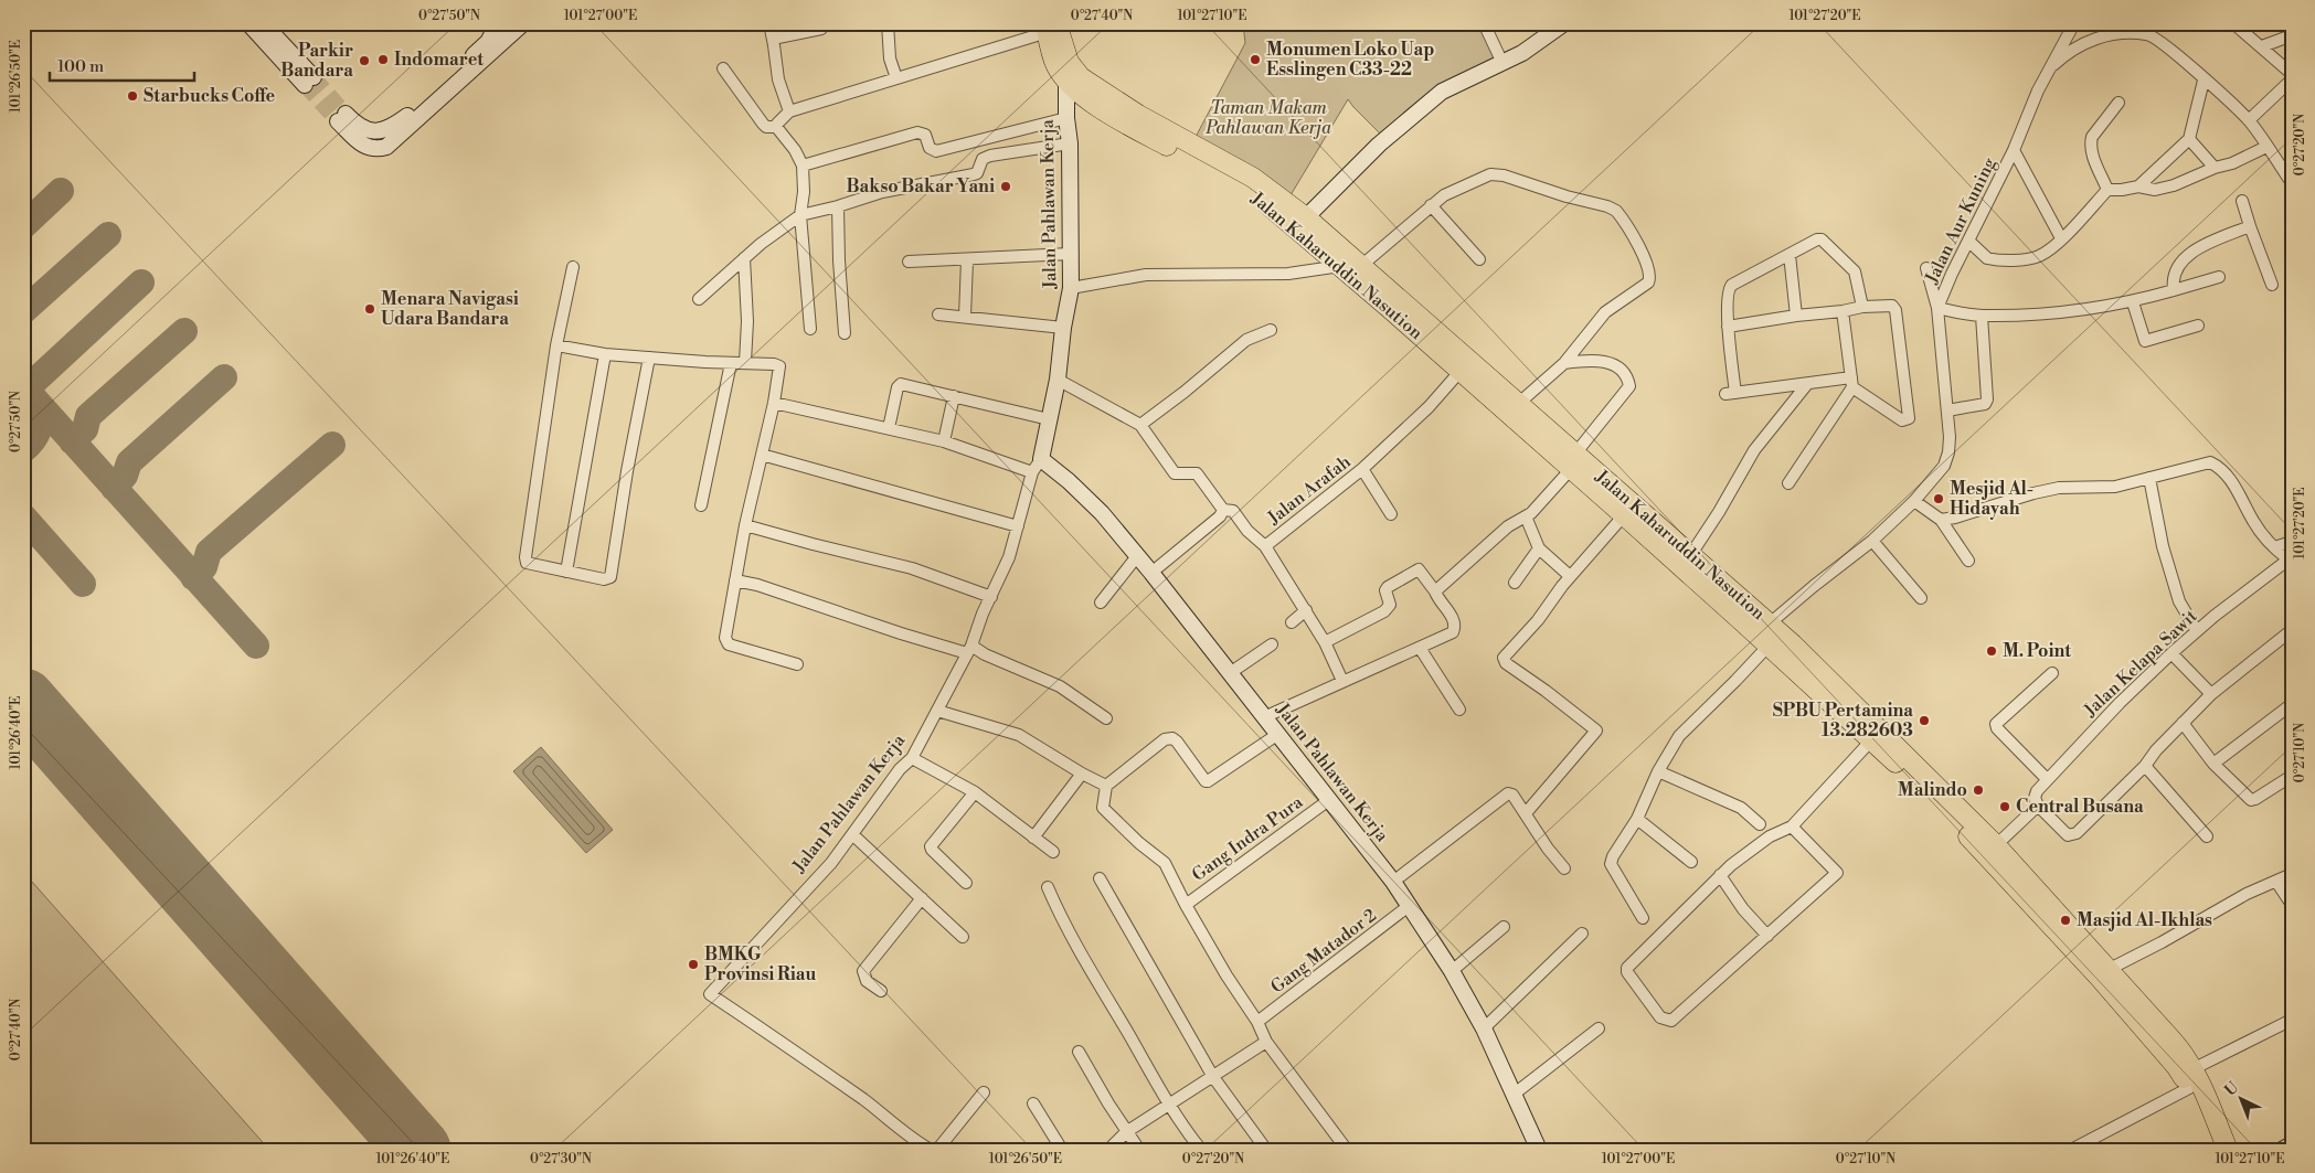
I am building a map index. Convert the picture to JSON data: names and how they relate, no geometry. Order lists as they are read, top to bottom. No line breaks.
{"streets":{"highway":["Jalan Kaharuddin Nasution"],"street":["Jalan Pahlawan Kerja","Jalan Aur Kuning","Jalan Arafah","Jalan Kelapa Sawit","Gang Indra Pura","Gang Matador 2"]},"crossings":[["Jalan Pahlawan Kerja","Jalan Kaharuddin Nasution"],["Jalan Pahlawan Kerja","Gang Indra Pura"],["Jalan Pahlawan Kerja","Gang Matador 2"],["Jalan Aur Kuning","Jalan Kaharuddin Nasution"],["Jalan Kaharuddin Nasution","Jalan Arafah"],["Jalan Kaharuddin Nasution","Jalan Kelapa Sawit"]],"parks":["Taman Makam Pahlawan Kerja"],"places":["Indomaret","Monumen Loko Uap Esslingen C33-22","Parkir Bandara","Starbucks Coffe","Bakso Bakar Yani","Menara Navigasi Udara Bandara","Mesjid Al- Hidayah","M. Point","SPBU Pertamina 13.282603","Malindo","Central Busana","Masjid Al-Ikhlas","BMKG Provinsi Riau"],"scale_bar":"100 m","north":"top left","coordinates":["0°27'50\"N","101°27'00\"E","0°27'40\"N","101°27'10\"E","101°27'20\"E","101°26'50\"E","0°27'20\"N","101°26'40\"E","0°27'10\"N","0°27'30\"N"]}
